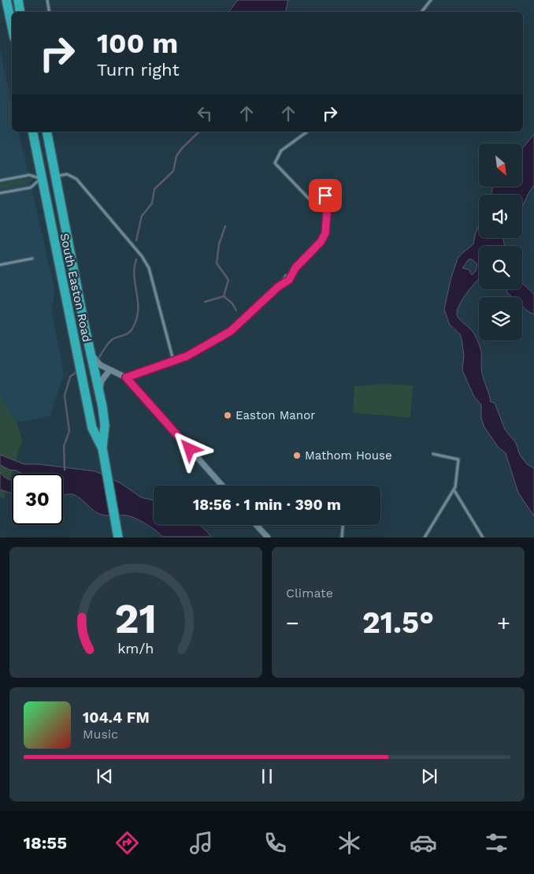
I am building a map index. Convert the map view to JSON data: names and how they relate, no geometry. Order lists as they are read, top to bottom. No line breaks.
{"streets":{"highway":["South Easton Road"]},"places":["Easton Manor","Mathom House"],"north":"bottom right","page":{"turn":["100 m","Turn right"],"limit":"30","trip":"18:56 · 1 min · 390 m","tile":"Climate","heat":["−","21.5°","+"],"song":["104.4 FM","Music"],"tabs":"18:55","gauge":["21","km/h"]}}
